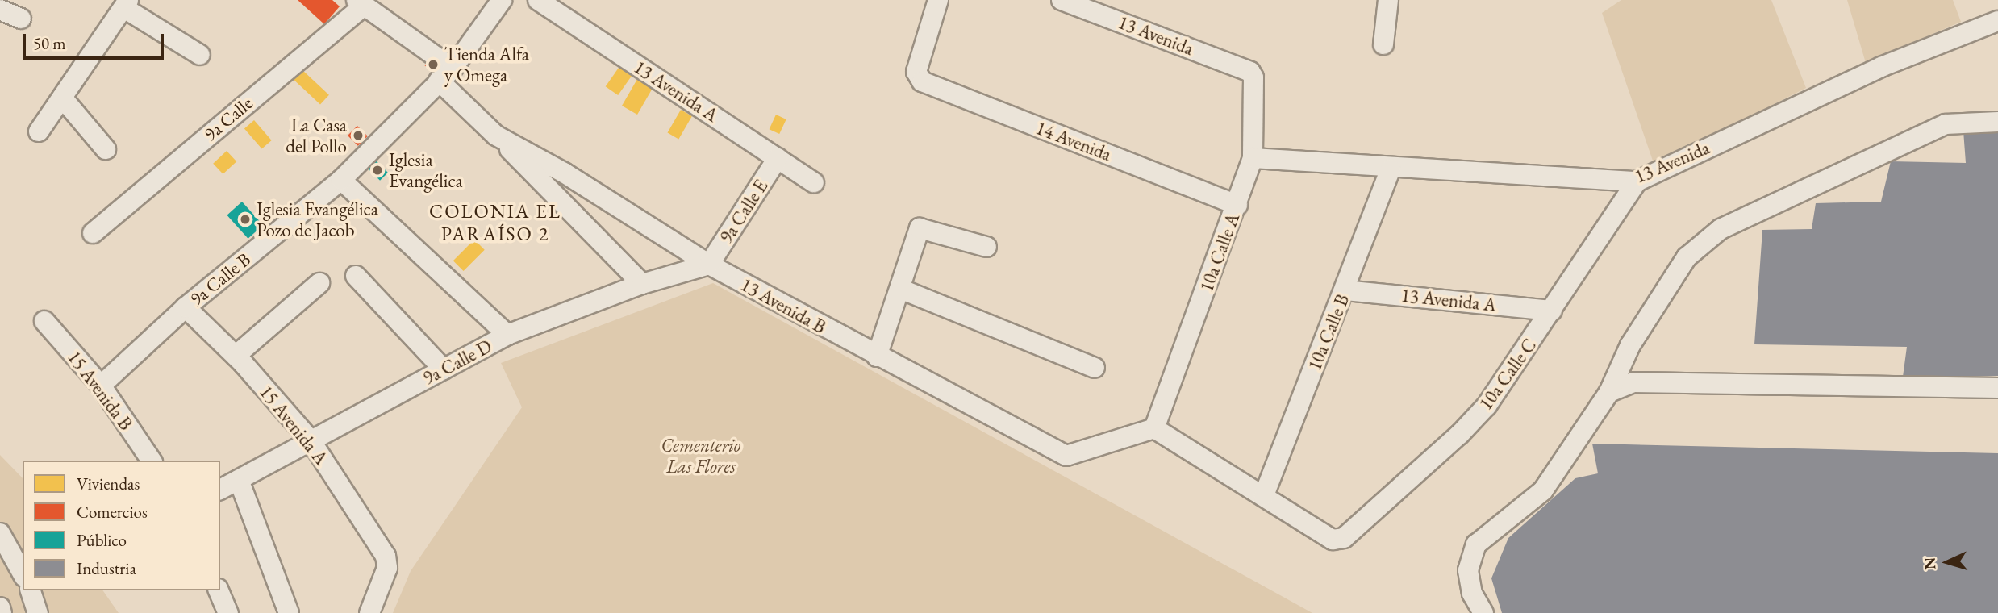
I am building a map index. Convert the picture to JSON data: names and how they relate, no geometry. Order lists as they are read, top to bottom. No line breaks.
{"streets":{"street":["13 Avenida","13 Avenida A","9a Calle","14 Avenida","9a Calle E","10a Calle A","9a Calle B","13 Avenida B","10a Calle B","9a Calle D","10a Calle C","15 Avenida B","15 Avenida A"]},"crossings":[["13 Avenida","10a Calle A"],["13 Avenida","10a Calle B"],["13 Avenida","10a Calle C"],["13 Avenida A","9a Calle E"],["13 Avenida A","10a Calle B"],["13 Avenida A","10a Calle C"],["9a Calle","13 Avenida B"],["14 Avenida","10a Calle A"],["9a Calle E","13 Avenida B"],["9a Calle E","9a Calle D"],["10a Calle A","13 Avenida B"],["9a Calle B","13 Avenida B"],["9a Calle B","15 Avenida B"],["9a Calle B","15 Avenida A"],["13 Avenida B","9a Calle D"],["10a Calle B","10a Calle C"],["9a Calle D","15 Avenida A"]],"districts":["COLONIA EL PARAÍSO 2"],"parks":["Cementerio Las Flores"],"places":["Tienda Alfa y Omega","La Casa del Pollo","Iglesia Evangélica","Iglesia Evangélica Pozo de Jacob"],"legend":["Viviendas","Comercios","Público","Industria"],"scale_bar":"50 m","north":"left"}
